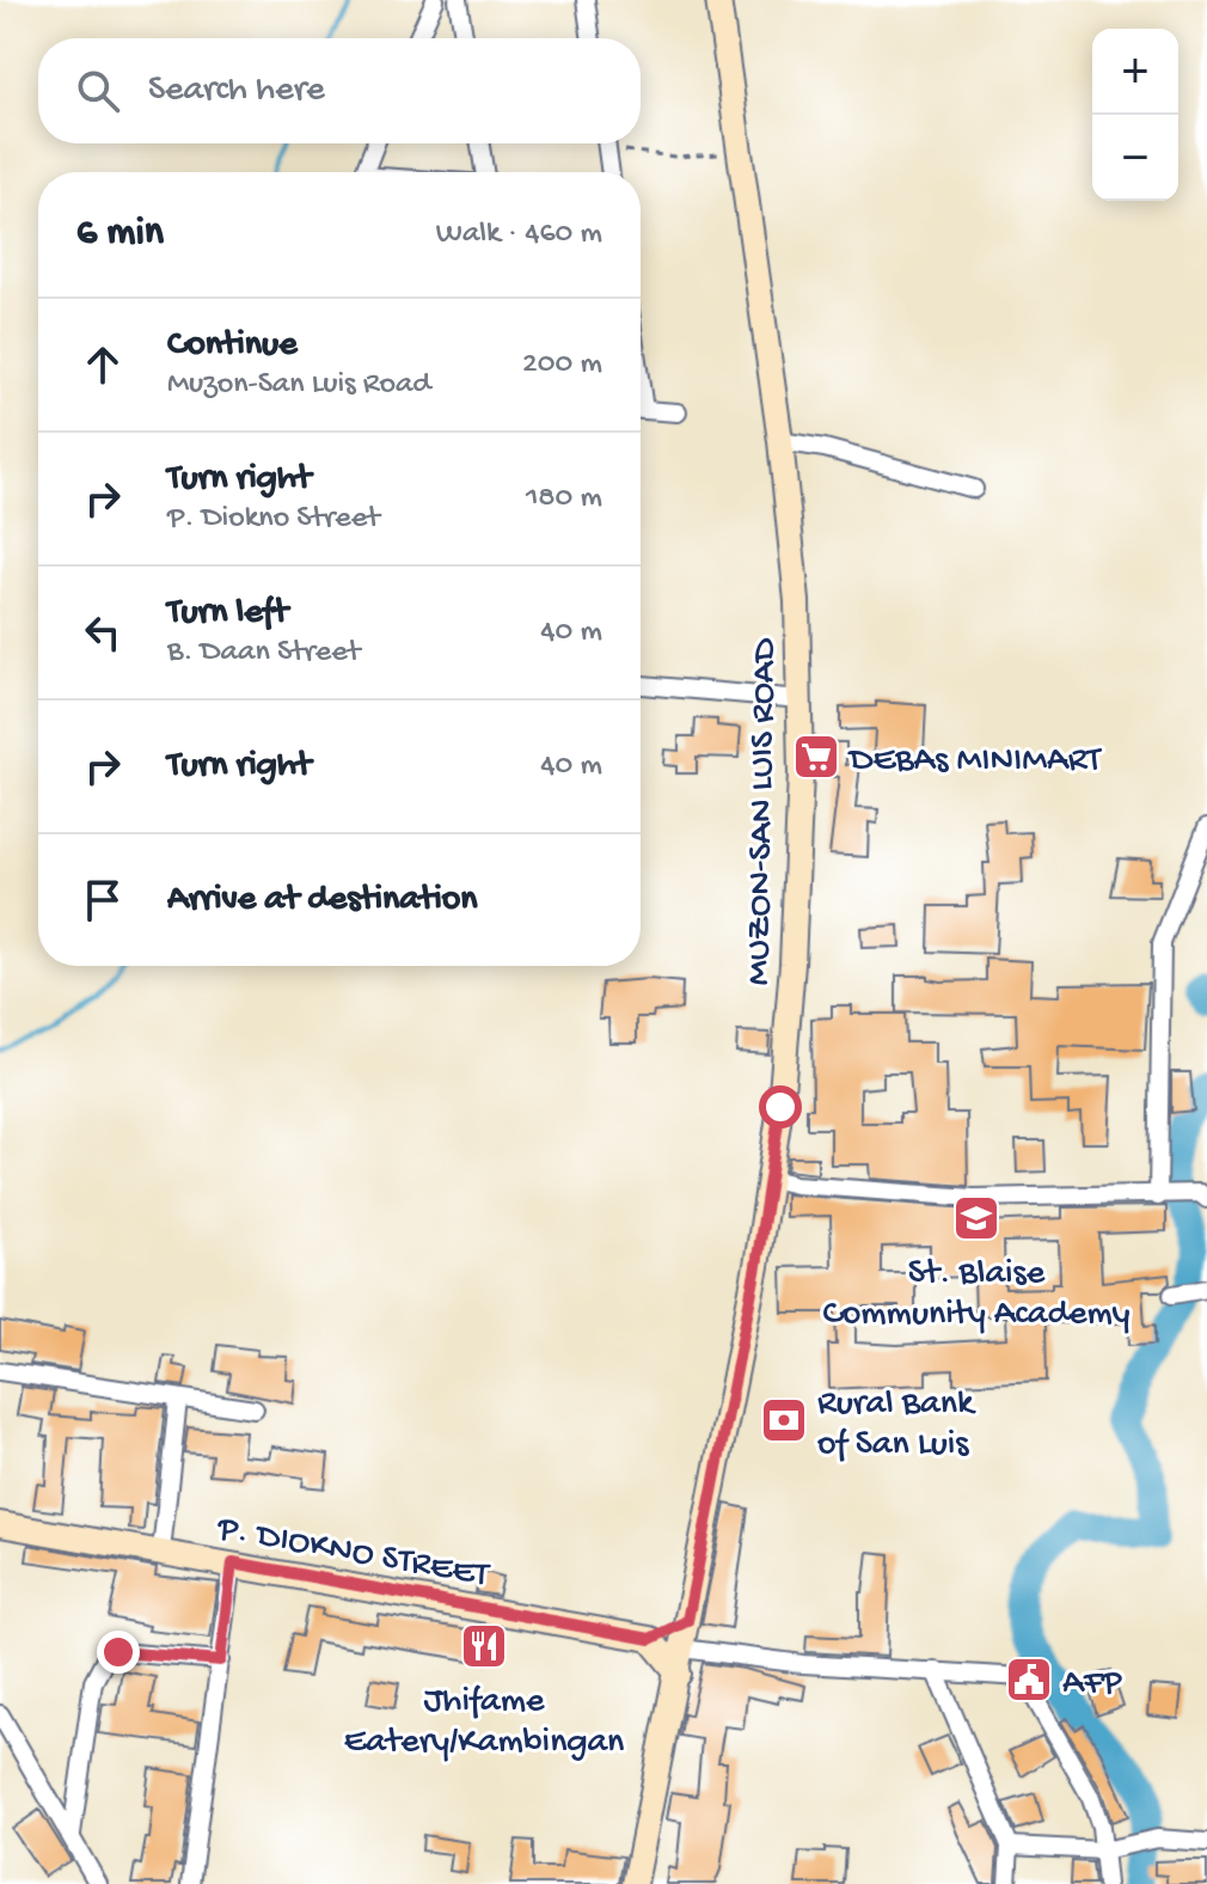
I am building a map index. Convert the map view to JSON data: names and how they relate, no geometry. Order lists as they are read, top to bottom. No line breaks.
{"streets":{"main road":["MUZON-SAN LUIS ROAD","P. DIOKNO STREET"]},"places":{"supermarket":["DEBAs MINIMART"],"school or university":["St. Blaise Community Academy"],"bank":["Rural Bank of San Luis"],"restaurant":["Jhifame Eatery/Kambingan"],"public building":["AFP"]},"page":{"map_buttons":["+","−"],"search":"Search here","heading":["6 min","Walk · 460 m"],"list":[["Continue","Muzon-San Luis Road","200 m"],["Turn right","P. Diokno Street","180 m"],["Turn left","B. Daan Street","40 m"],["Turn right","40 m"],"Arrive at destination"]}}
